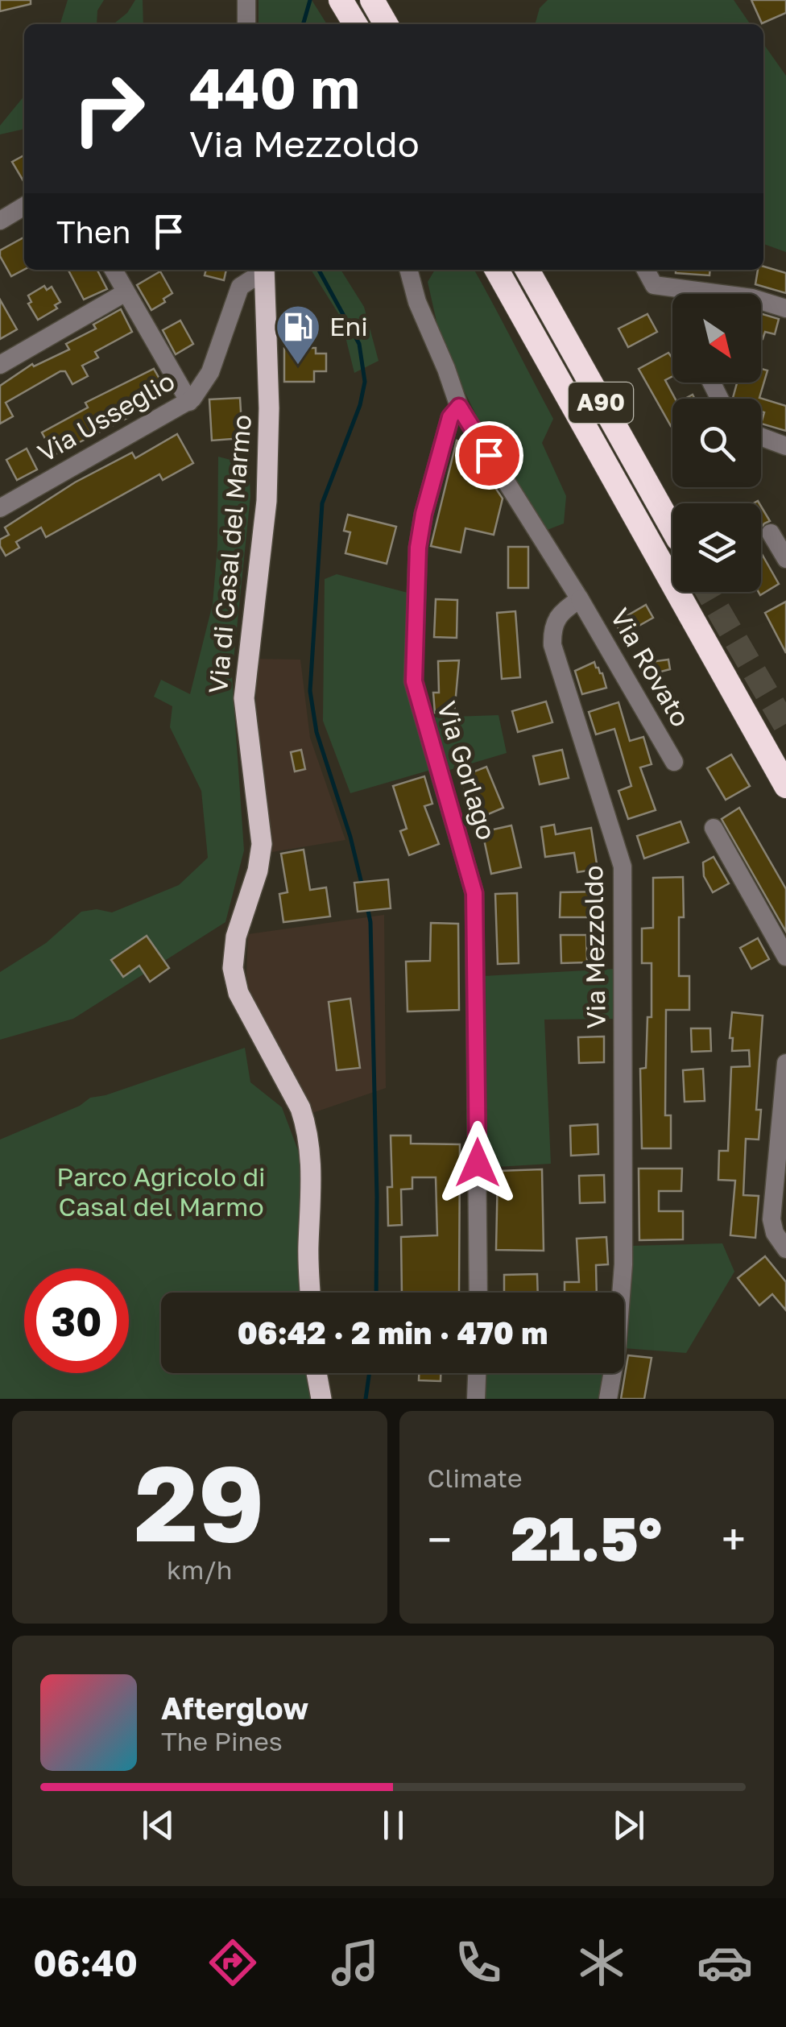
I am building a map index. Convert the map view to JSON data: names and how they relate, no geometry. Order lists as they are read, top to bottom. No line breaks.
{"streets":{"highway":["A90"],"main road":["Via di Casal del Marmo"],"street":["Via Usseglio","Via Rovato","Via Gorlago","Via Mezzoldo"]},"crossings":[["Via Usseglio","Via di Casal del Marmo"],["Via Rovato","Via Mezzoldo"]],"parks":["Parco Agricolo di Casal del Marmo"],"places":{"fuel station":["Eni"]},"north":"bottom right","page":{"turn":["440 m","Via Mezzoldo"],"then":"Then","limit":"30","trip":"06:42 · 2 min · 470 m","tile":[["29","km/h"],"Climate"],"heat":["−","21.5°","+"],"song":["Afterglow","The Pines"],"tabs":"06:40"}}
